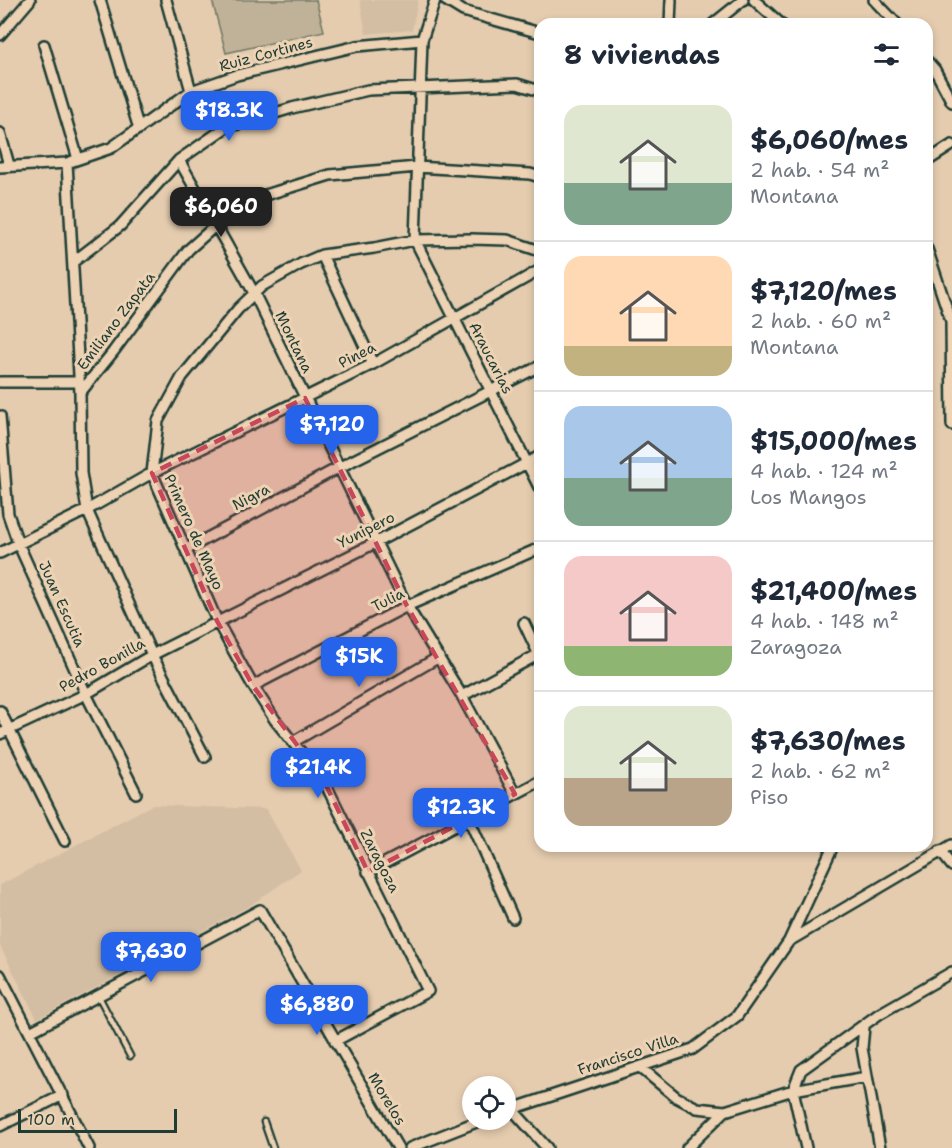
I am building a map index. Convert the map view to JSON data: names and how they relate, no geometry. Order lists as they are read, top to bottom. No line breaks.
{"streets":{"street":["Ruiz Cortines","Emiliano Zapata","Montana","Pinea","Araucarias","Nigra","Yunipero","Primero de Mayo","Tulia","Juan Escutia","Pedro Bonilla","Zaragoza","Francisco Villa","Morelos"]},"crossings":[["Ruiz Cortines","Emiliano Zapata"],["Emiliano Zapata","Montana"],["Emiliano Zapata","Pinea"],["Emiliano Zapata","Pedro Bonilla"],["Montana","Pinea"],["Montana","Nigra"],["Montana","Yunipero"],["Montana","Primero de Mayo"],["Montana","Tulia"],["Pinea","Araucarias"],["Pinea","Primero de Mayo"],["Pinea","Juan Escutia"],["Araucarias","Nigra"],["Araucarias","Yunipero"],["Araucarias","Primero de Mayo"],["Nigra","Primero de Mayo"],["Yunipero","Primero de Mayo"],["Yunipero","Pedro Bonilla"],["Primero de Mayo","Tulia"],["Primero de Mayo","Pedro Bonilla"],["Primero de Mayo","Zaragoza"],["Juan Escutia","Pedro Bonilla"],["Zaragoza","Morelos"]],"scale_bar":"100 m","page":{"heading":"8 viviendas","list":[{"name":"$6,060/mes","note":"2 hab. · 54 m² · Montana"},{"name":"$7,120/mes","note":"2 hab. · 60 m² · Montana"},{"name":"$15,000/mes","note":"4 hab. · 124 m² · Los Mangos"},{"name":"$21,400/mes","note":"4 hab. · 148 m² · Zaragoza"},{"name":"$7,630/mes","note":"2 hab. · 62 m² · Piso"}],"price":["$18.3K","$6,060","$7,120","$15K","$21.4K","$12.3K","$7,630","$6,880"],"scale":"100 m"}}
